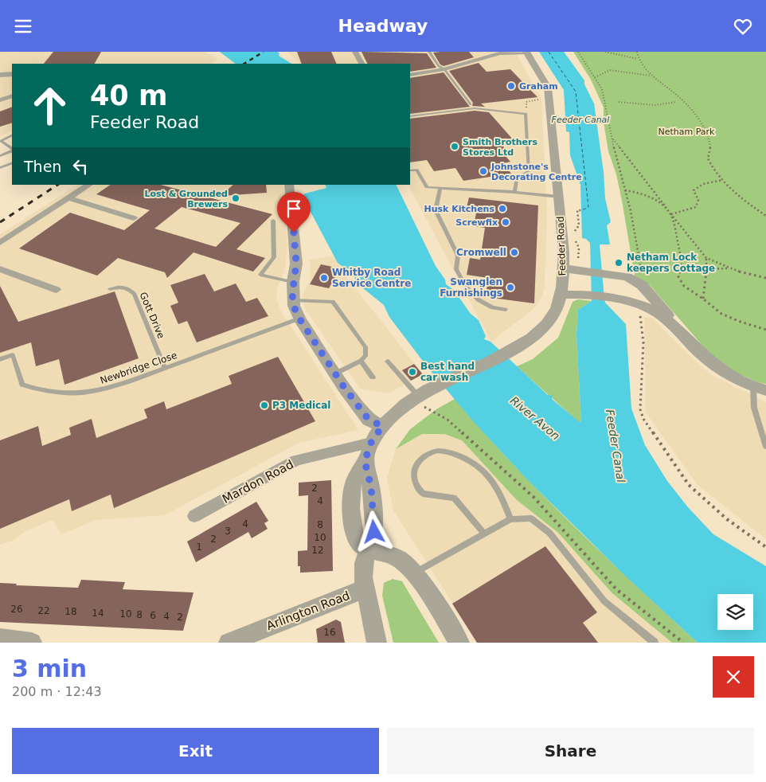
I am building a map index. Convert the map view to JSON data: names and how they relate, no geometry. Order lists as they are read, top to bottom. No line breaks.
{"streets":{"street":["Feeder Road","Mardon Road","Arlington Road"],"lane":["Gott Drive","Newbridge Close"]},"crossings":[["Feeder Road","Mardon Road"],["Gott Drive","Newbridge Close"]],"water":["Feeder Canal","River Avon"],"parks":["Netham Park"],"places":["Graham","Smith Brothers Stores Ltd","Johnstone's Decorating Centre","Lost & Grounded Brewers","Husk Kitchens","Screwfix","Cromwell","Netham Lock keepers Cottage","Whitby Road Service Centre","Swanglen Furnishings","Best hand car wash","P3 Medical"],"house_numbers":["2","4","4","8","3","10","2","1","12","26","22","18","14","10","8","6","4","2","16"],"page":{"header":"Headway","turn":["40 m","Feeder Road"],"then":"Then","heading":["3 min","200 m · 12:43"],"buttons":["Exit","Share"]}}
